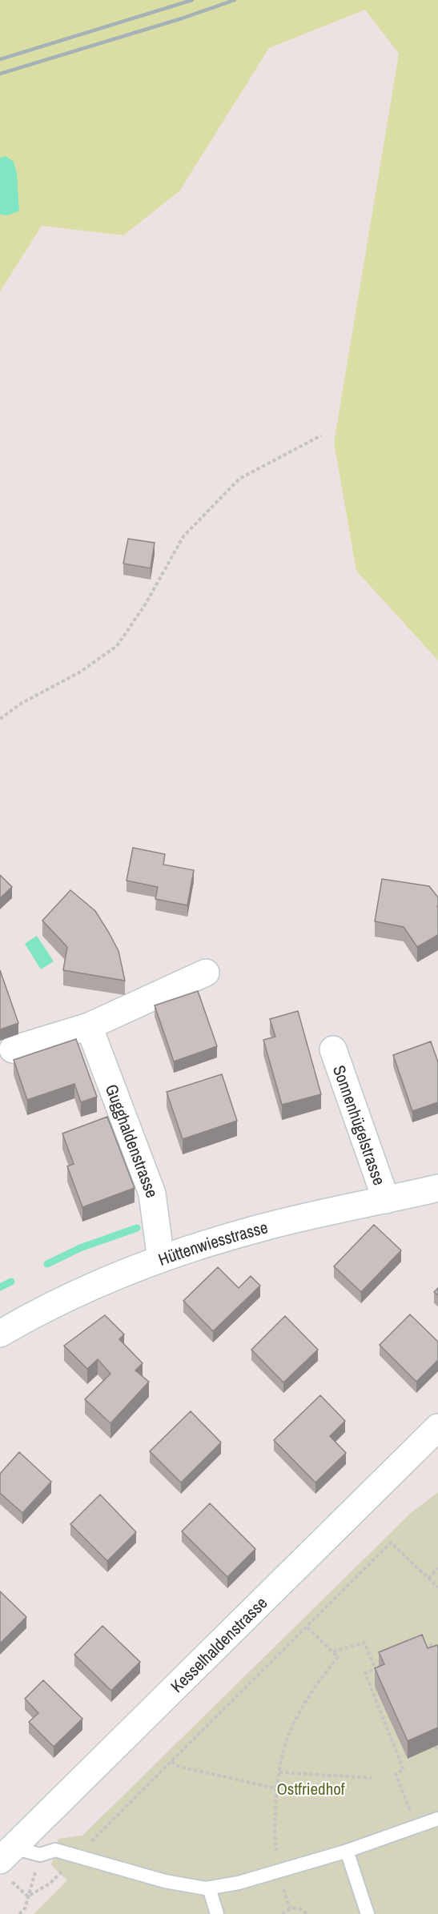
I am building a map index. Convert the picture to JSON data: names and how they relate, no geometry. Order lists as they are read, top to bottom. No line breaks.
{"streets":{"street":["Sonnenhügelstrasse","Gugghaldenstrasse","Hüttenwiesstrasse","Kesselhaldenstrasse"]},"crossings":[["Sonnenhügelstrasse","Hüttenwiesstrasse"],["Gugghaldenstrasse","Hüttenwiesstrasse"]],"parks":["Ostfriedhof"]}
